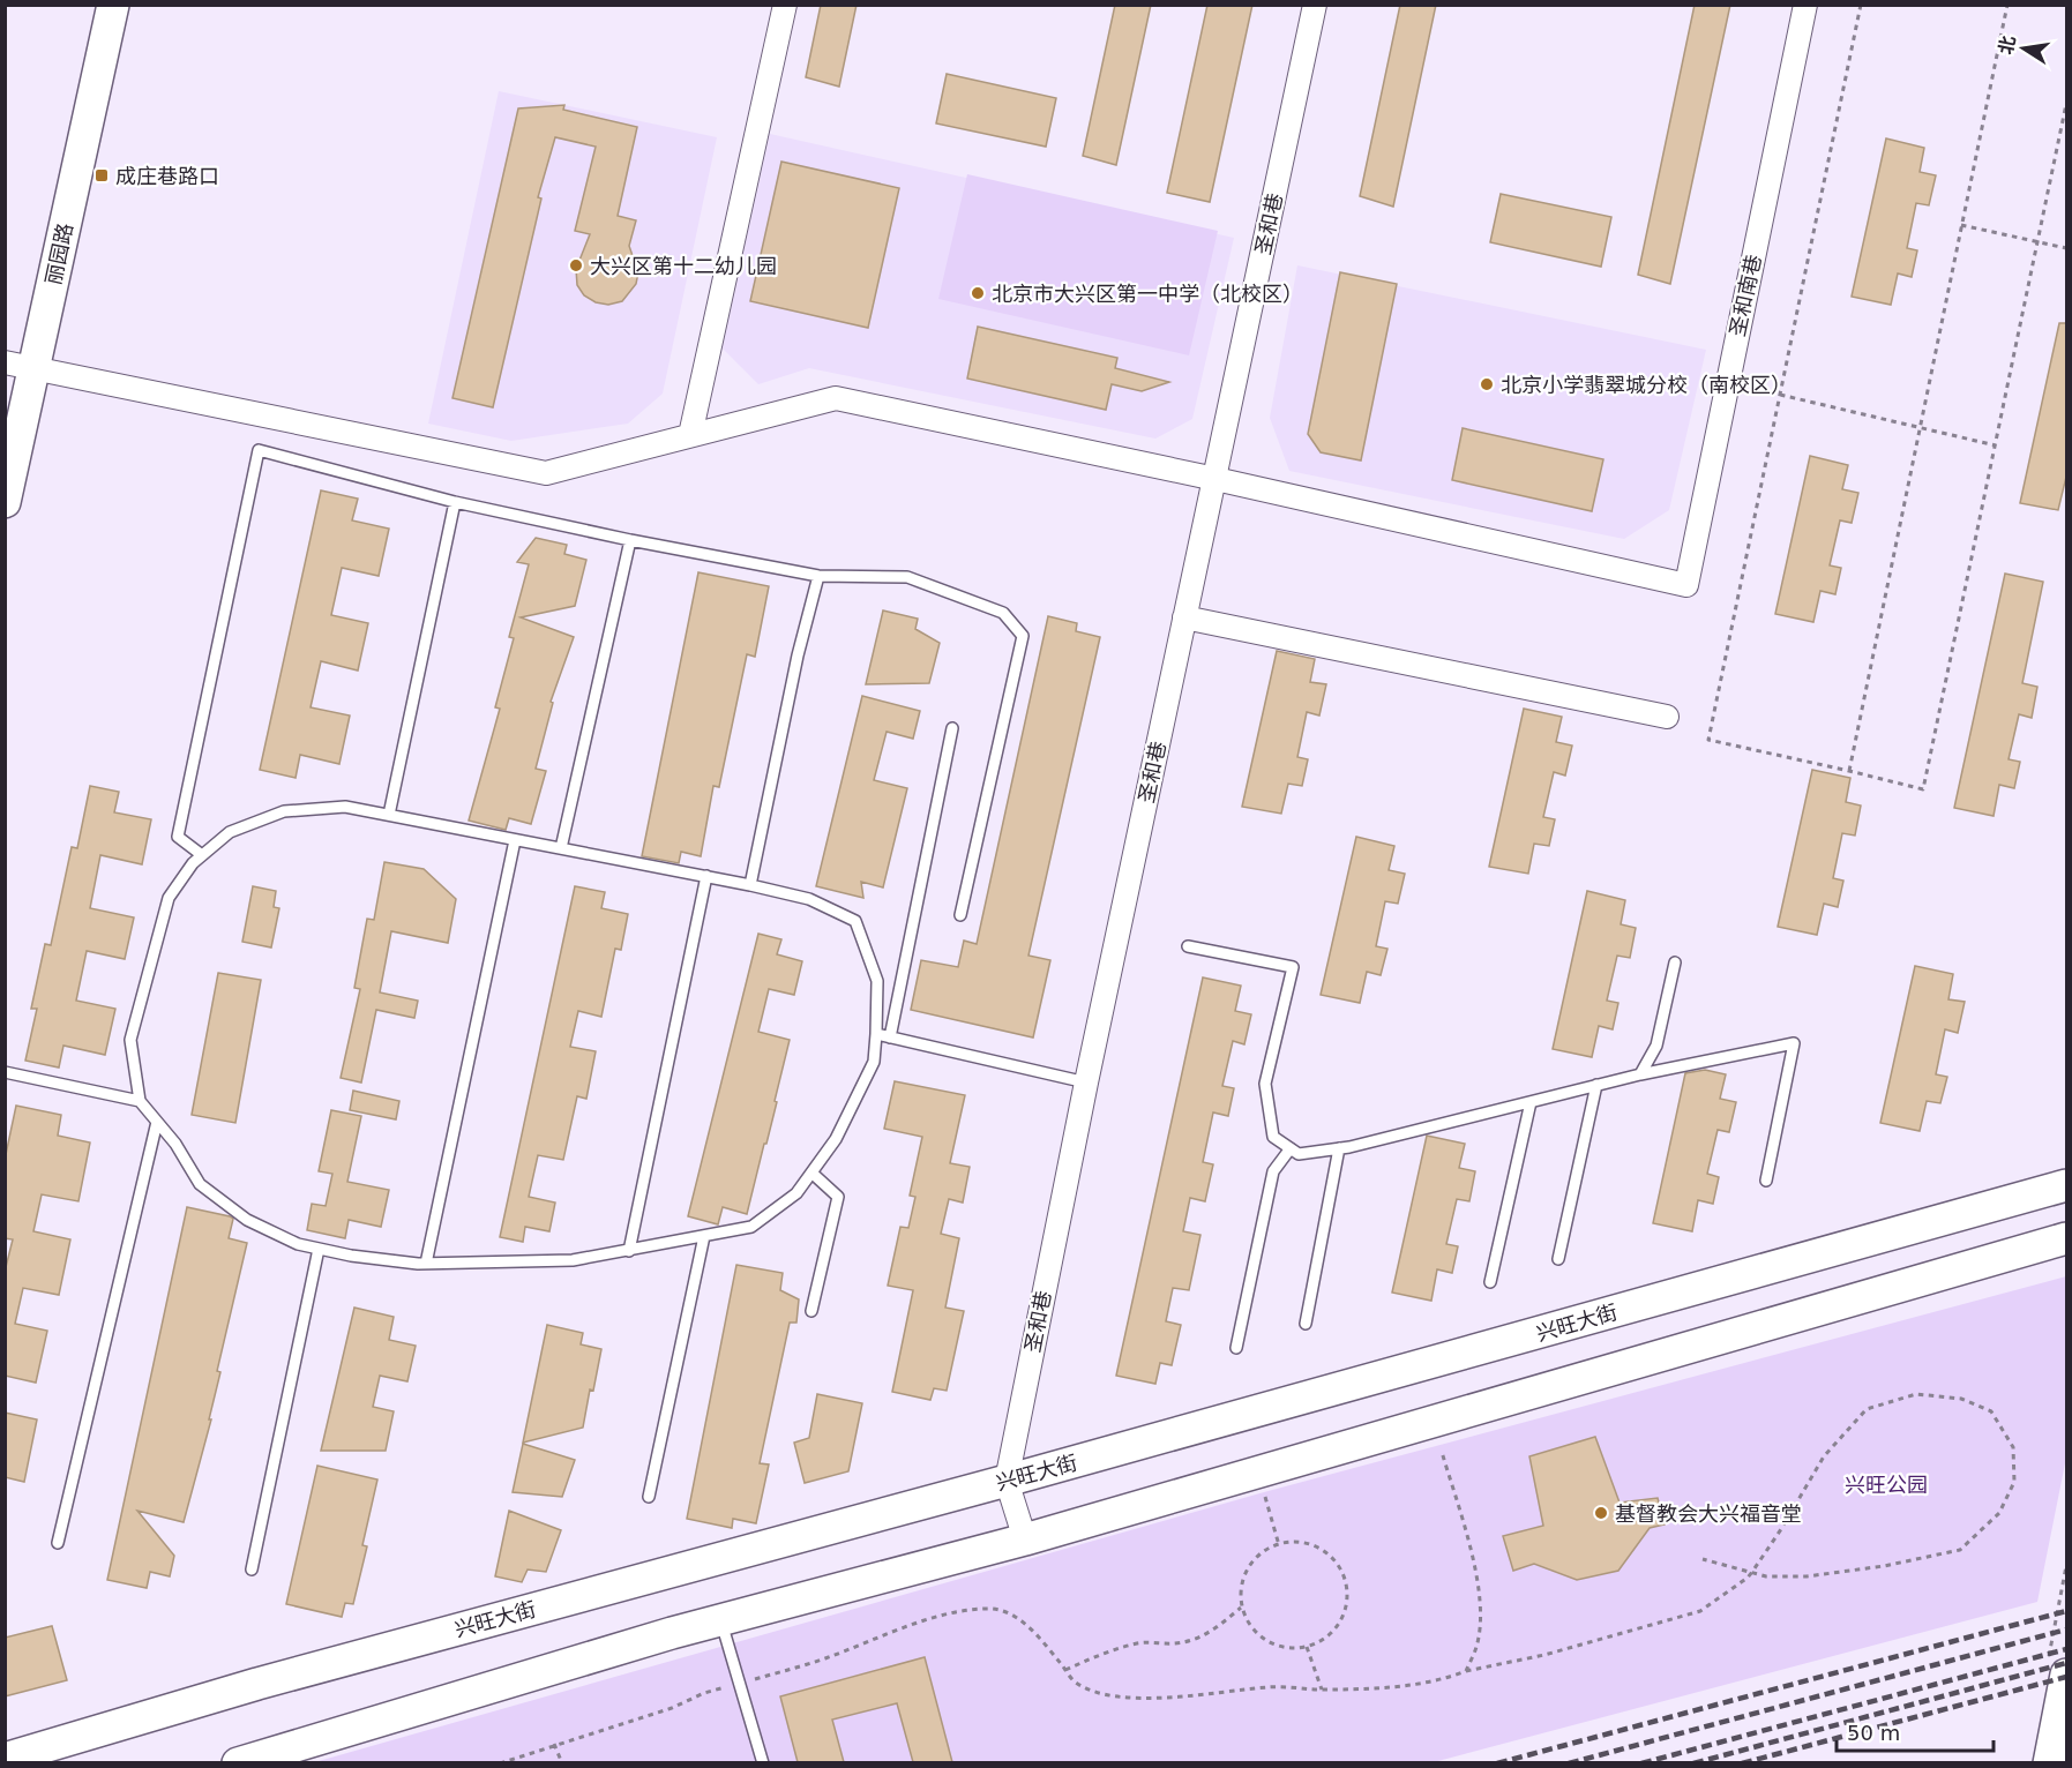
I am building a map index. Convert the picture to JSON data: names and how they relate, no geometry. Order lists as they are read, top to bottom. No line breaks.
{"streets":{"main road":["丽园路","兴旺大街"],"street":["圣和巷","圣和南巷"]},"crossings":[["圣和巷","圣和南巷"],["圣和巷","兴旺大街"]],"parks":["兴旺公园"],"places":{"transit":["成庄巷路口"],"other":["大兴区第十二幼儿园","北京市大兴区第一中学（北校区）","北京小学翡翠城分校（南校区）","基督教会大兴福音堂"]},"scale_bar":"50 m","north":"left"}
